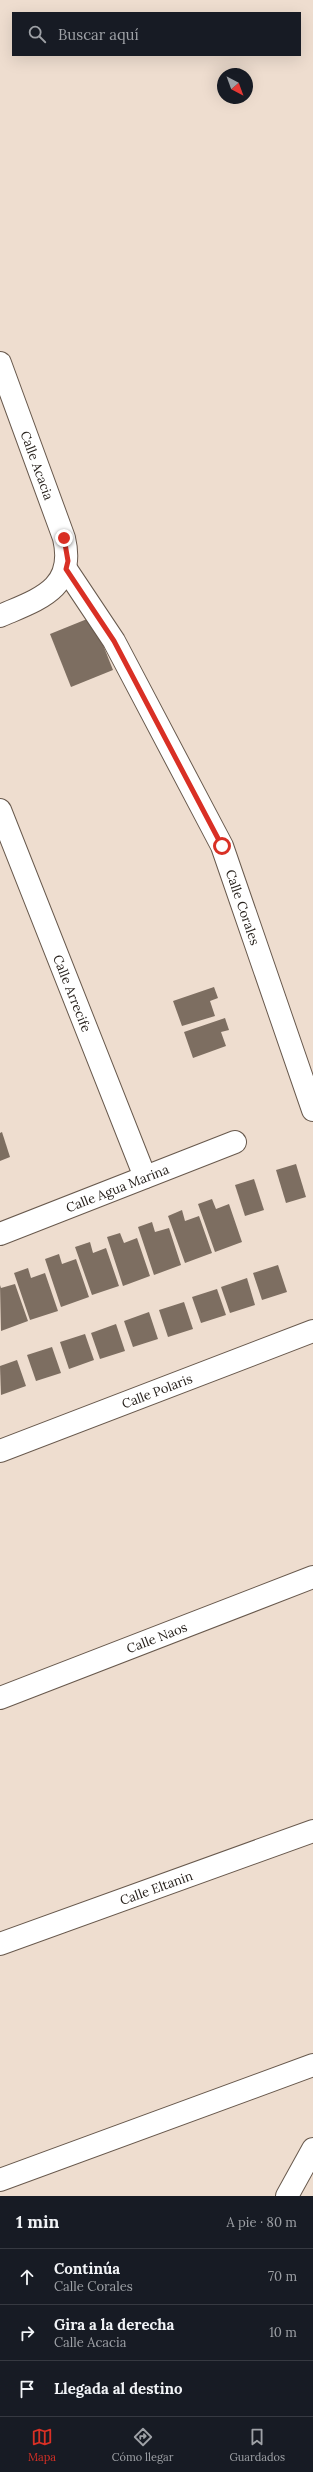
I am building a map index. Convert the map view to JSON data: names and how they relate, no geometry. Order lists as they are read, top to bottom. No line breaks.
{"streets":{"street":["Calle Acacia","Calle Corales","Calle Arrecife","Calle Agua Marina","Calle Polaris","Calle Naos","Calle Eltanin"]},"crossings":[["Calle Acacia","Calle Corales"],["Calle Arrecife","Calle Agua Marina"]],"north":"bottom right","page":{"search":"Buscar aquí","heading":["1 min","A pie · 80 m"],"list":[["Continúa","Calle Corales","70 m"],["Gira a la derecha","Calle Acacia","10 m"],"Llegada al destino"],"nav":["Mapa","Cómo llegar","Guardados"]}}
